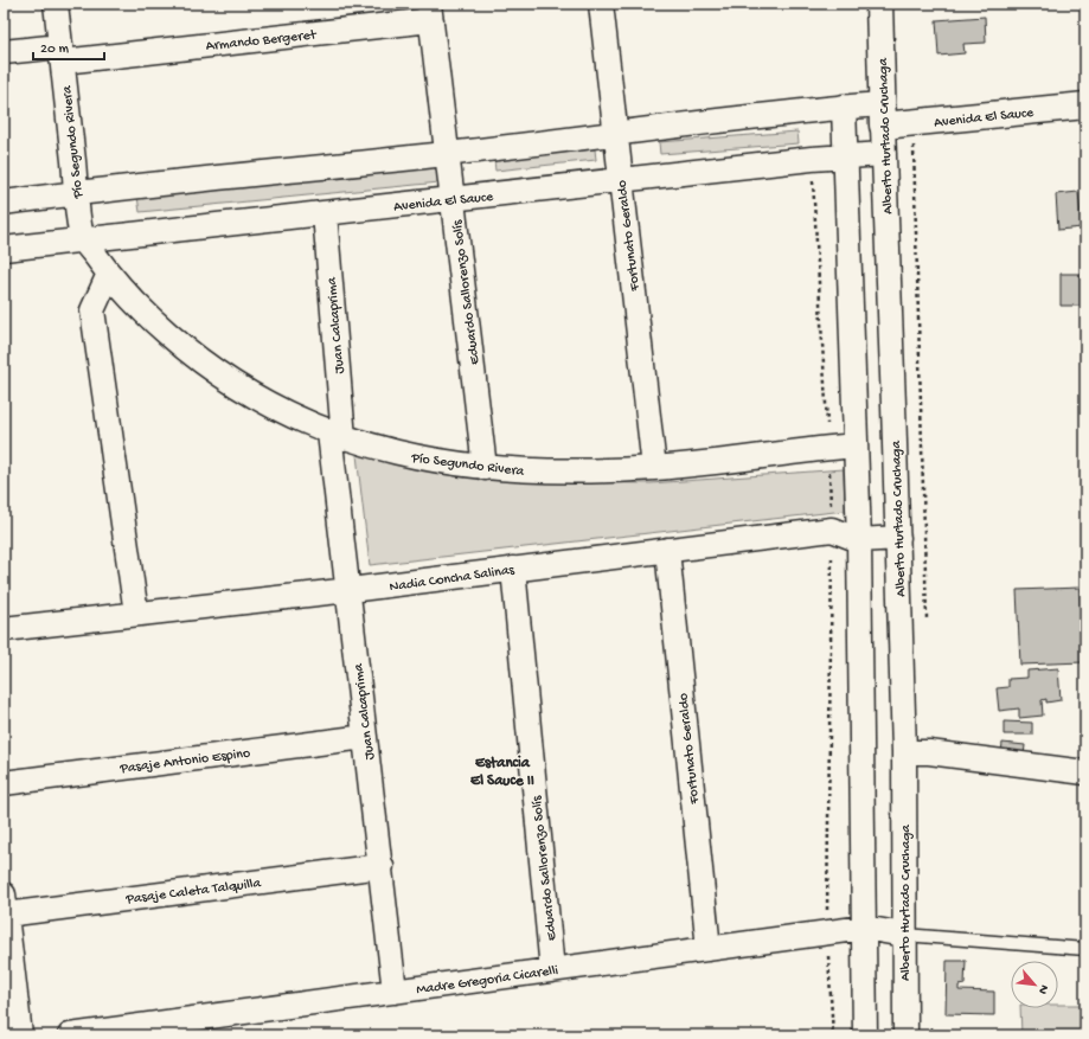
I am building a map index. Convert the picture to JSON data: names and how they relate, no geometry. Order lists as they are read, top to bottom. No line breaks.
{"streets":{"street":["Armando Bergeret","Avenida El Sauce","Alberto Hurtado Cruchaga","Pío Segundo Rivera","Fortunato Geraldo","Eduardo Sallorenzo Solís","Juan Calcaprima","Nadia Concha Salinas","Pasaje Antonio Espino","Pasaje Caleta Talquilla","Madre Gregoria Cicarelli"]},"crossings":[["Armando Bergeret","Pío Segundo Rivera"],["Armando Bergeret","Eduardo Sallorenzo Solís"],["Avenida El Sauce","Alberto Hurtado Cruchaga"],["Avenida El Sauce","Pío Segundo Rivera"],["Avenida El Sauce","Fortunato Geraldo"],["Avenida El Sauce","Eduardo Sallorenzo Solís"],["Avenida El Sauce","Juan Calcaprima"],["Alberto Hurtado Cruchaga","Nadia Concha Salinas"],["Alberto Hurtado Cruchaga","Madre Gregoria Cicarelli"],["Pío Segundo Rivera","Fortunato Geraldo"],["Pío Segundo Rivera","Eduardo Sallorenzo Solís"],["Pío Segundo Rivera","Juan Calcaprima"],["Fortunato Geraldo","Nadia Concha Salinas"],["Fortunato Geraldo","Madre Gregoria Cicarelli"],["Eduardo Sallorenzo Solís","Nadia Concha Salinas"],["Eduardo Sallorenzo Solís","Madre Gregoria Cicarelli"],["Juan Calcaprima","Nadia Concha Salinas"],["Juan Calcaprima","Pasaje Antonio Espino"],["Juan Calcaprima","Pasaje Caleta Talquilla"],["Juan Calcaprima","Madre Gregoria Cicarelli"]],"districts":["Estancia El Sauce II"],"scale_bar":"20 m","north":"bottom right"}
